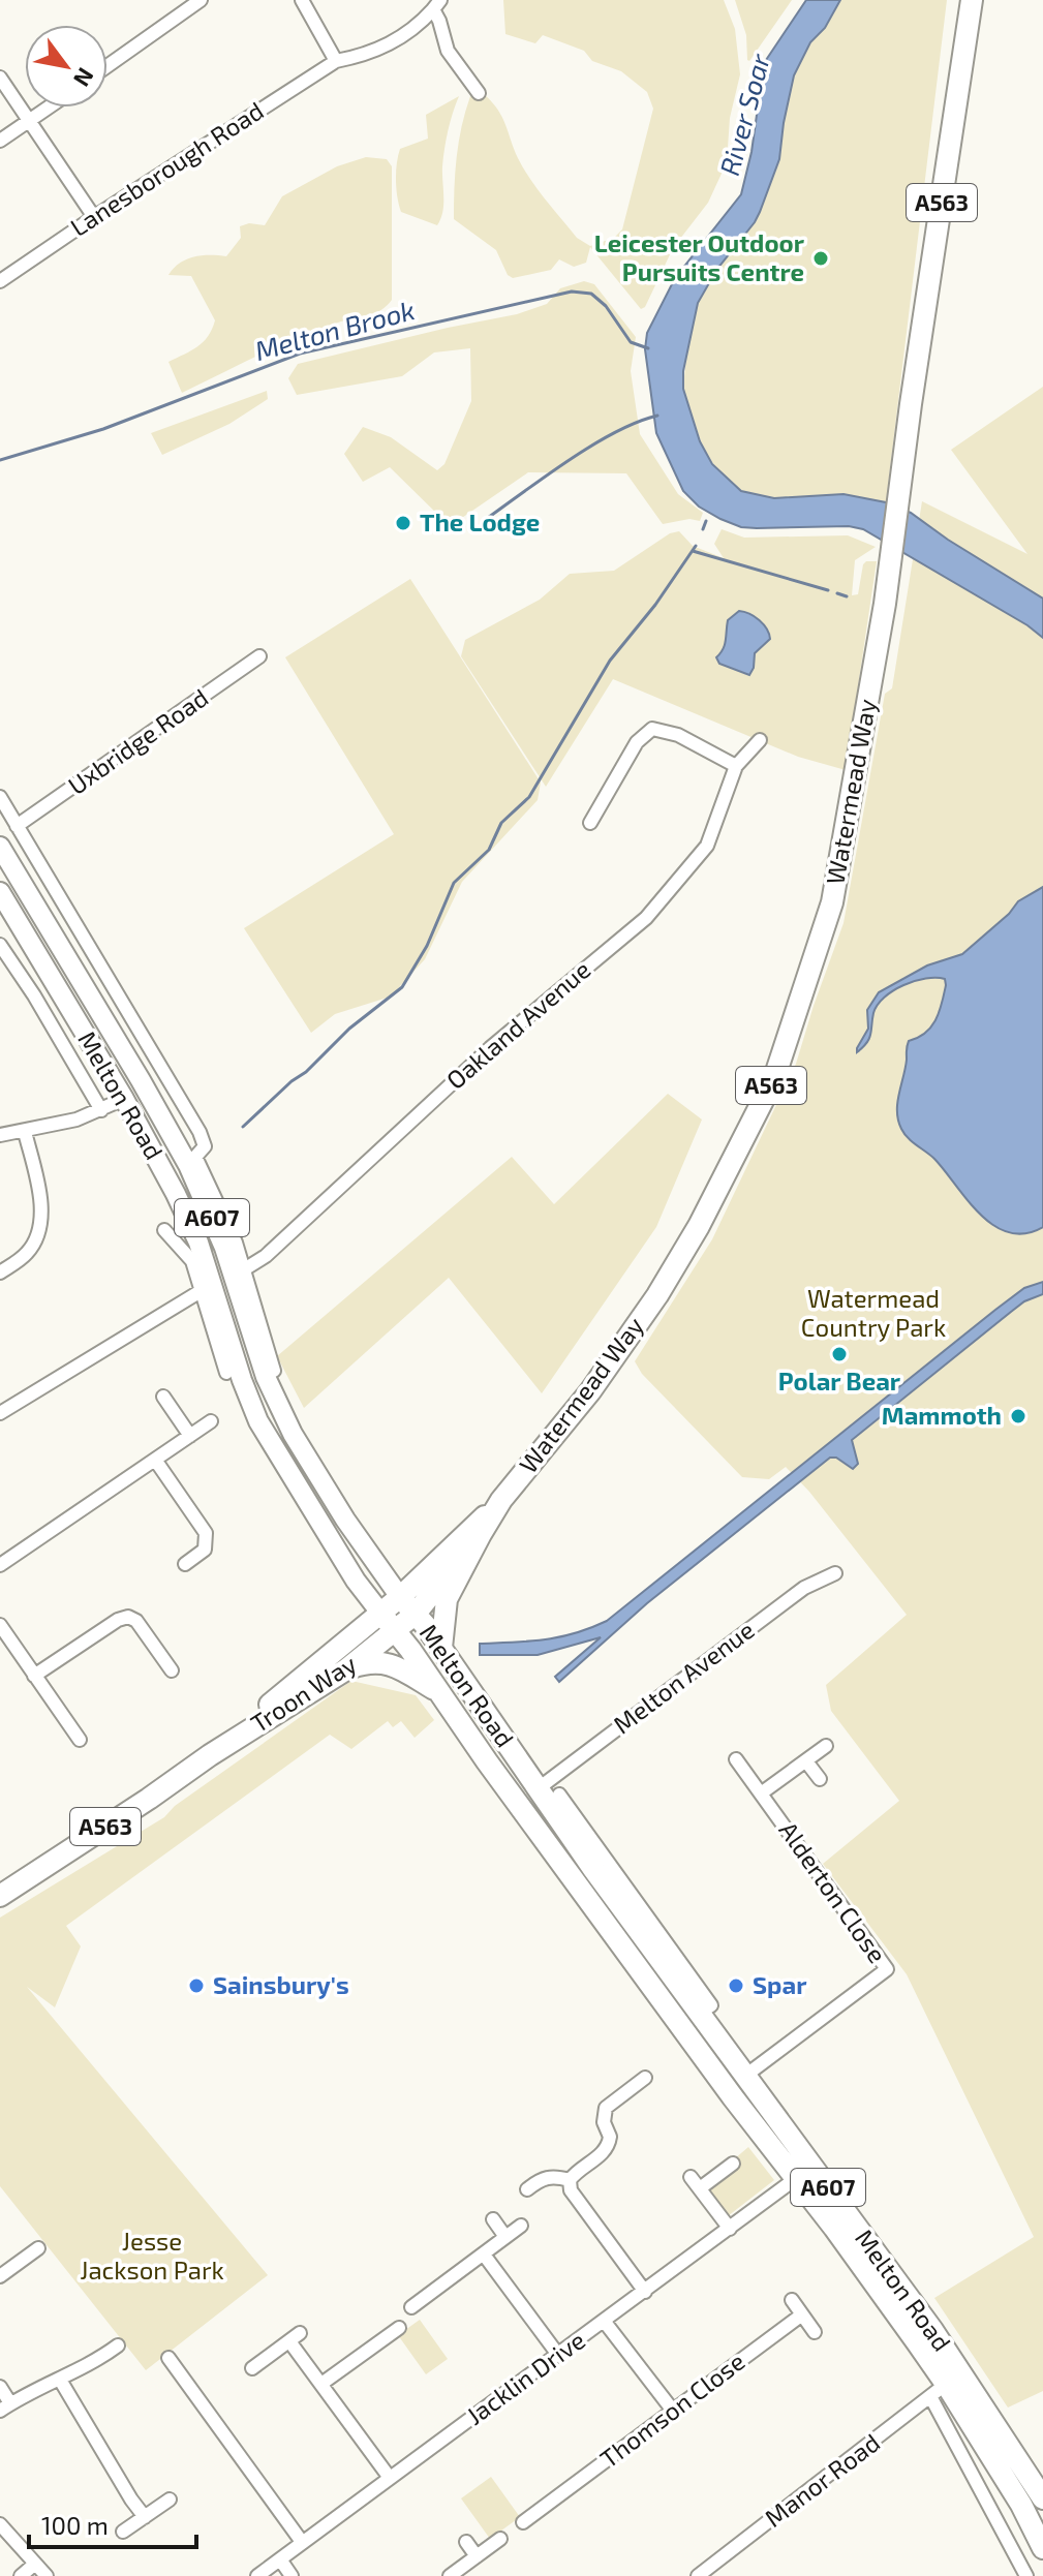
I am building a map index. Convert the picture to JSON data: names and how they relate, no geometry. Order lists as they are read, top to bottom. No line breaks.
{"streets":{"highway":["A563","Watermead Way","Melton Road","A607","Troon Way"],"street":["Lanesborough Road","Uxbridge Road","Oakland Avenue","Melton Avenue","Alderton Close","Jacklin Drive","Thomson Close","Manor Road"]},"crossings":[["Uxbridge Road","Melton Road"],["Watermead Way","Melton Road"],["Watermead Way","Troon Way"],["Oakland Avenue","Melton Road"],["Melton Road","Melton Avenue"],["Melton Road","Troon Way"],["Melton Road","Alderton Close"],["Melton Road","Jacklin Drive"],["Melton Road","Manor Road"]],"water":["River Soar","Melton Brook"],"parks":["Watermead Country Park","Jesse Jackson Park"],"places":["Leicester Outdoor Pursuits Centre","The Lodge","Polar Bear","Mammoth","Sainsbury's","Spar"],"scale_bar":"100 m","north":"bottom right"}
